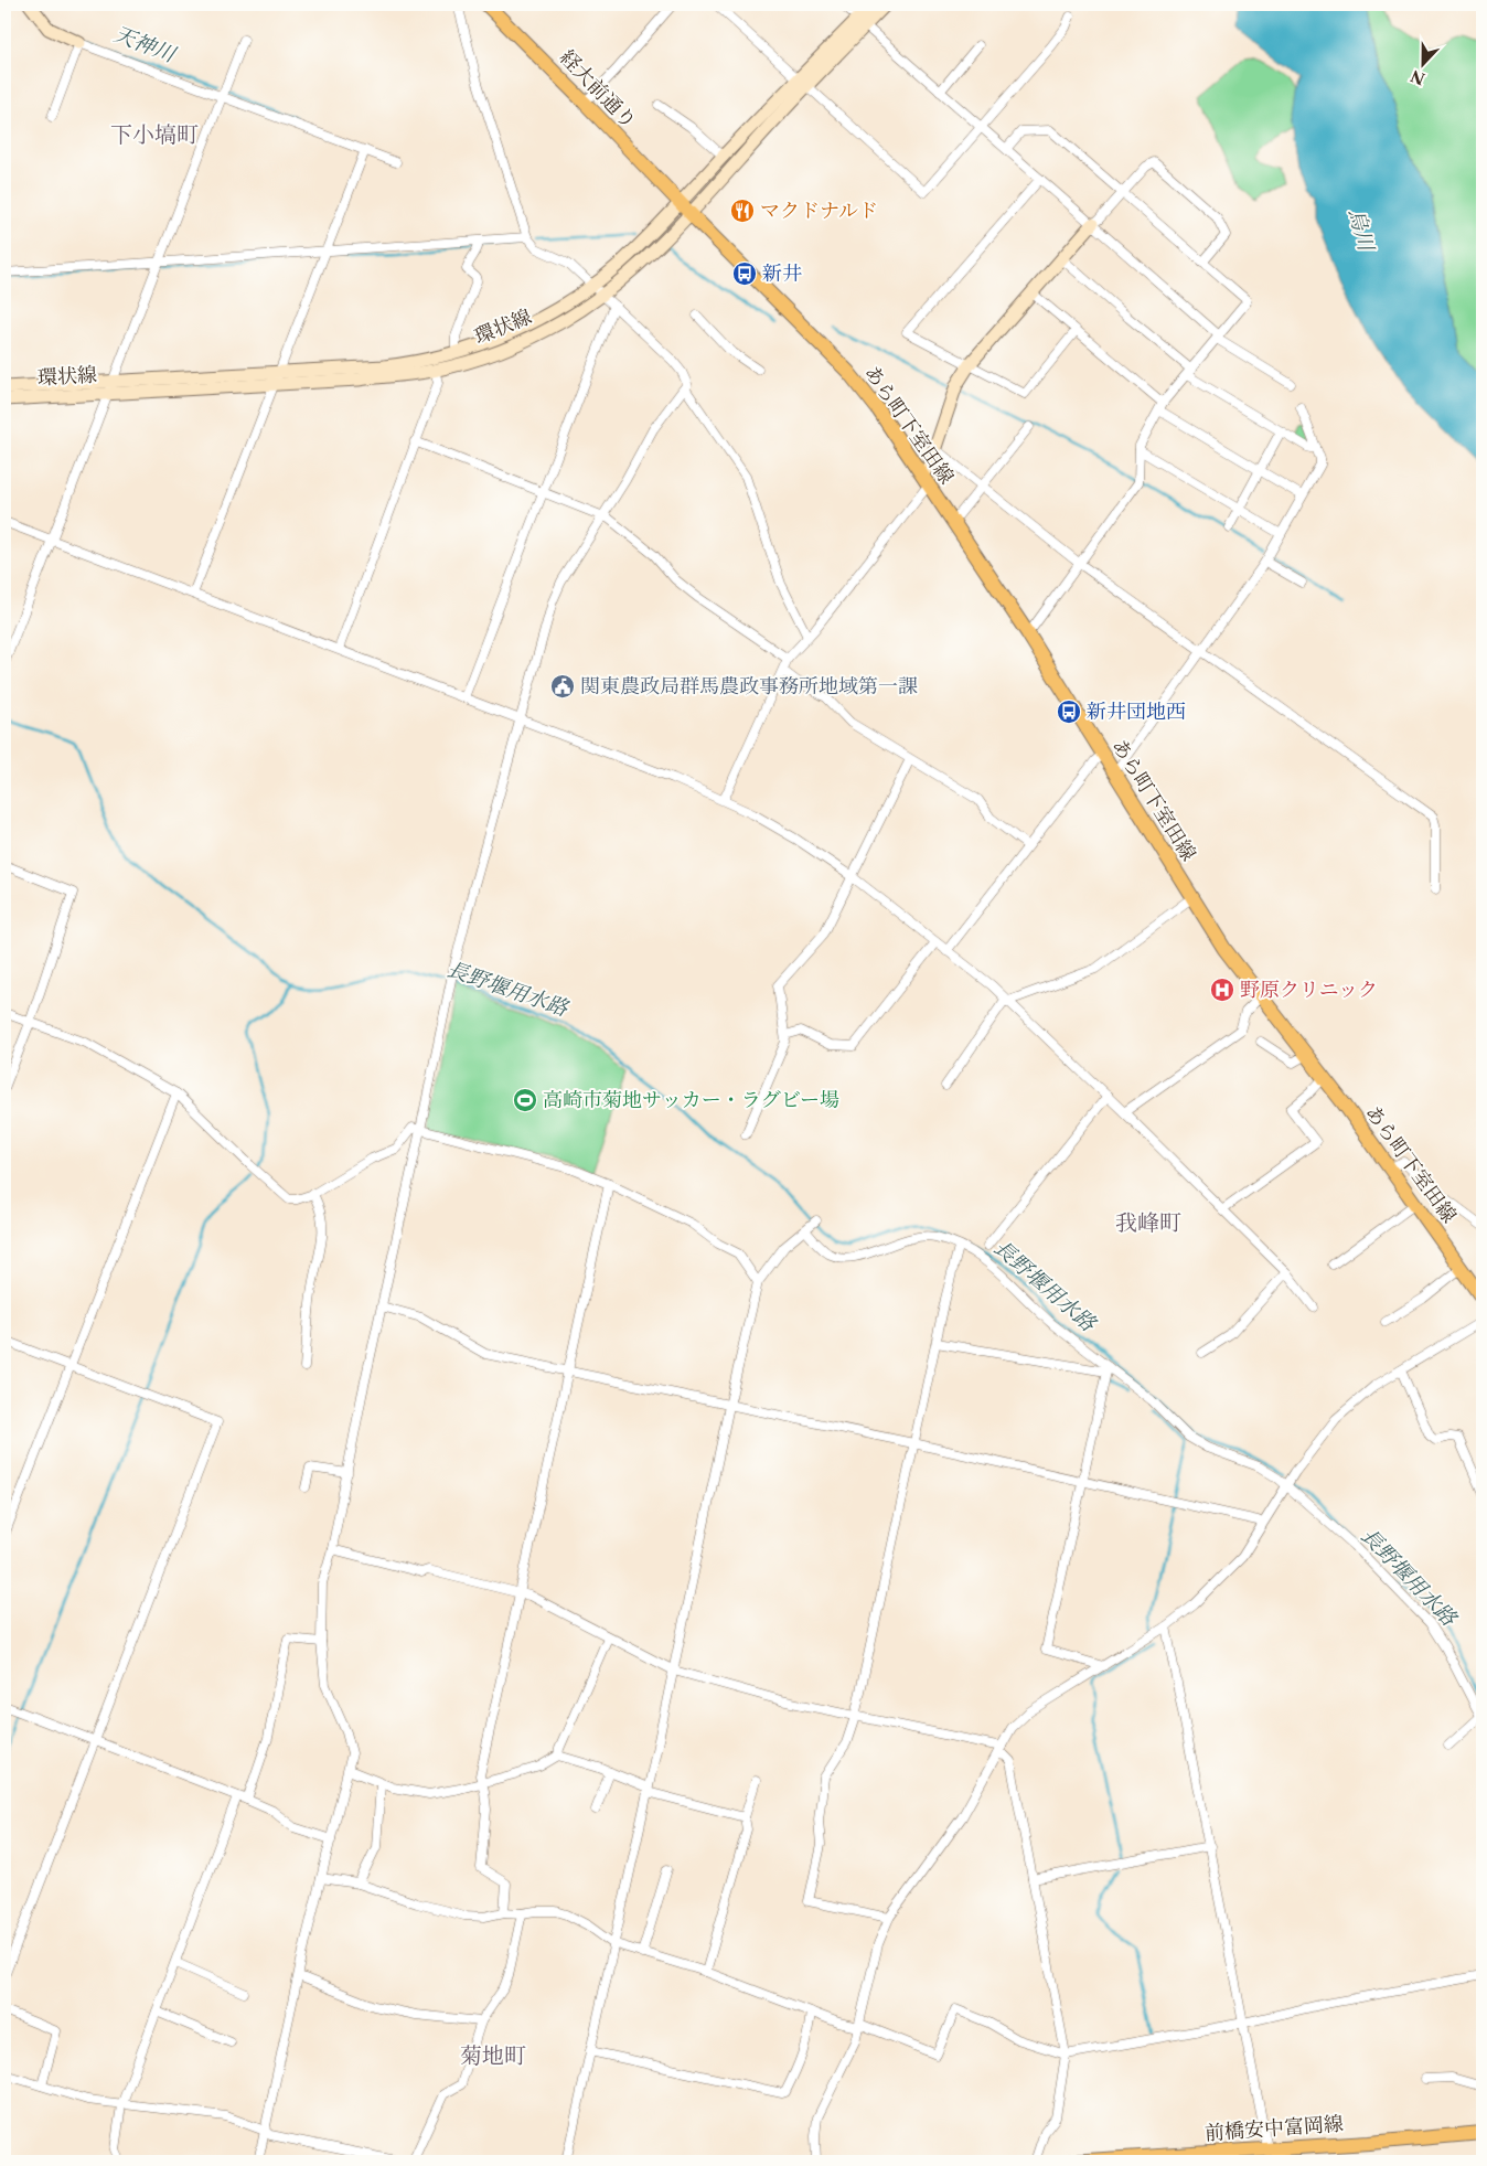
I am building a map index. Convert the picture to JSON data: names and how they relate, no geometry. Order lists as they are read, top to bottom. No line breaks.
{"streets":{"main road":["経大前通り","あら町下室田線","前橋安中富岡線"],"street":["環状線"]},"crossings":[["経大前通り","環状線"],["経大前通り","あら町下室田線"],["環状線","あら町下室田線"]],"districts":["下小塙町","我峰町","菊地町"],"water":["天神川","烏川","長野堰用水路"],"places":{"restaurant":["マクドナルド"],"bus stop":["新井","新井団地西"],"public building":["関東農政局群馬農政事務所地域第一課"],"hospital":["野原クリニック"],"sports":["高崎市菊地サッカー・ラグビー場"]},"north":"bottom"}
